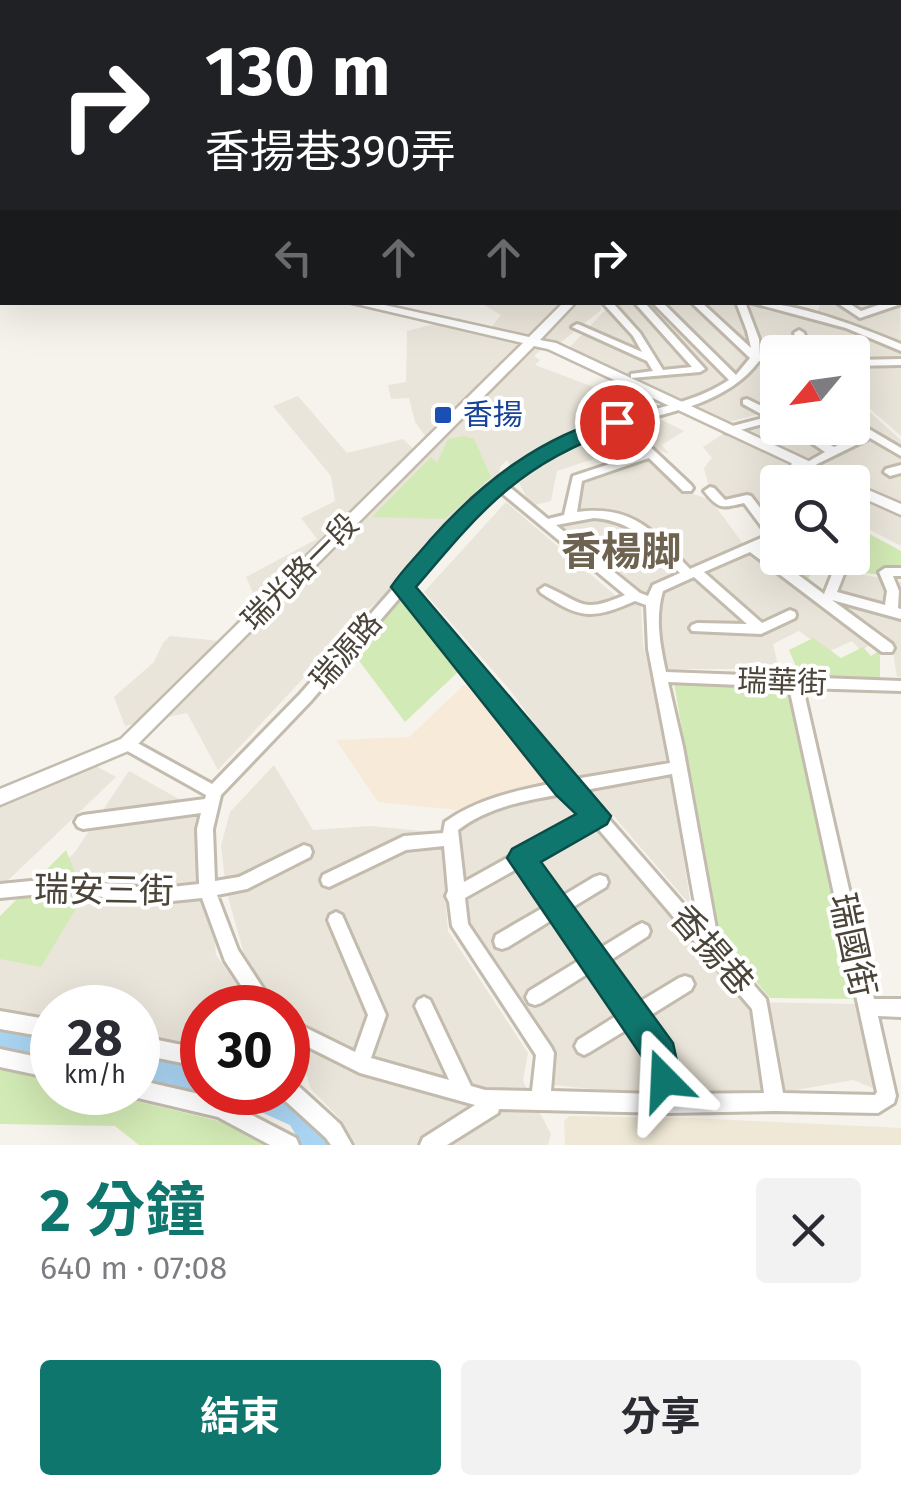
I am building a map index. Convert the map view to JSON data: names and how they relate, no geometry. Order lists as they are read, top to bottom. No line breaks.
{"streets":{"street":["瑞光路一段","瑞源路","瑞華街","瑞安三街","瑞國街","香揚巷"]},"crossings":[["瑞源路","香揚巷"],["瑞華街","瑞國街"],["瑞國街","香揚巷"]],"districts":["香楊脚"],"places":{"transit":["香揚"]},"north":"bottom left","page":{"turn":["130 m","香揚巷390弄"],"speed":"28 km/h","limit":"30","heading":["2 分鐘","640 m · 07:08"],"buttons":["結束","分享"]}}
